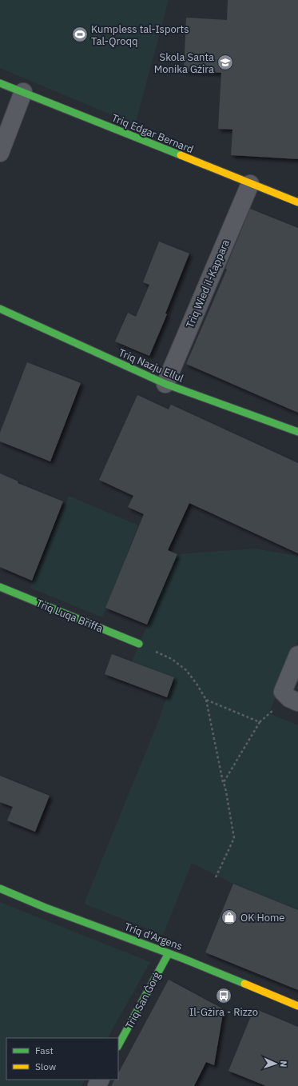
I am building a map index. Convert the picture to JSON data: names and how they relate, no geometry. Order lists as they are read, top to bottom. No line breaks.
{"streets":{"street":["Triq Edgar Bernard","Triq Wied il-Kappara","Triq Nazju Ellul","Triq Luqa Briffa","Triq d'Argens","Triq San Ġorġ"]},"crossings":[["Triq Edgar Bernard","Triq Wied il-Kappara"],["Triq Wied il-Kappara","Triq Nazju Ellul"],["Triq d'Argens","Triq San Ġorġ"]],"places":{"sports":["Kumpless tal-Isports Tal-Qroqq"],"school or university":["Skola Santa Monika Gżira"],"shop":["OK Home"],"bus stop":["Il-Gżira - Rizzo"]},"legend":["Fast","Slow"],"north":"right"}
